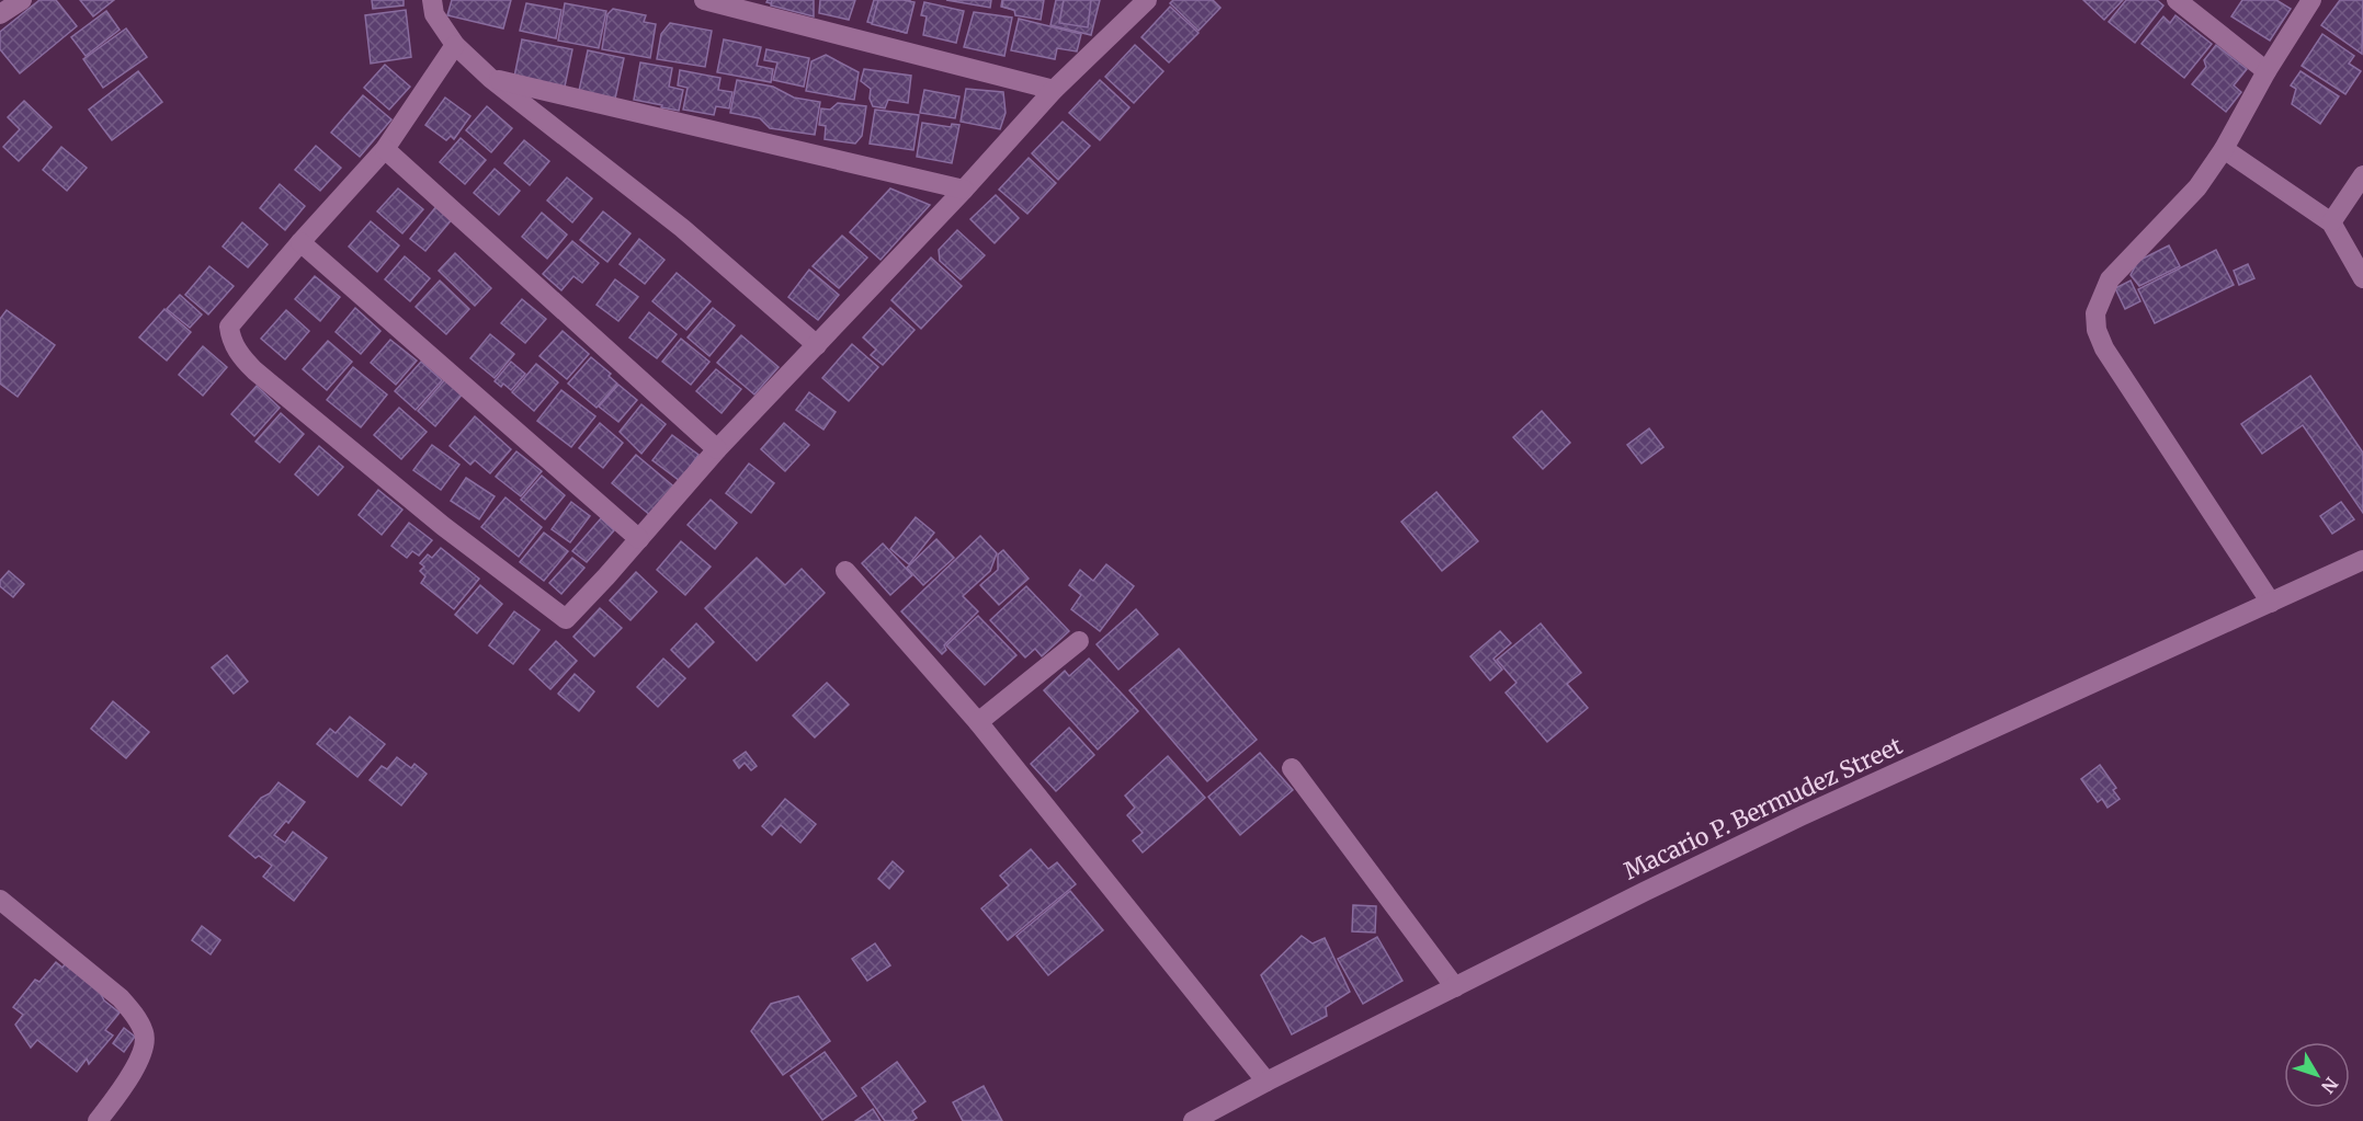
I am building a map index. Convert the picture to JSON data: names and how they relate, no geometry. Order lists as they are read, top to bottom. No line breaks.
{"streets":{"street":["Macario P. Bermudez Street"]},"north":"bottom right"}
